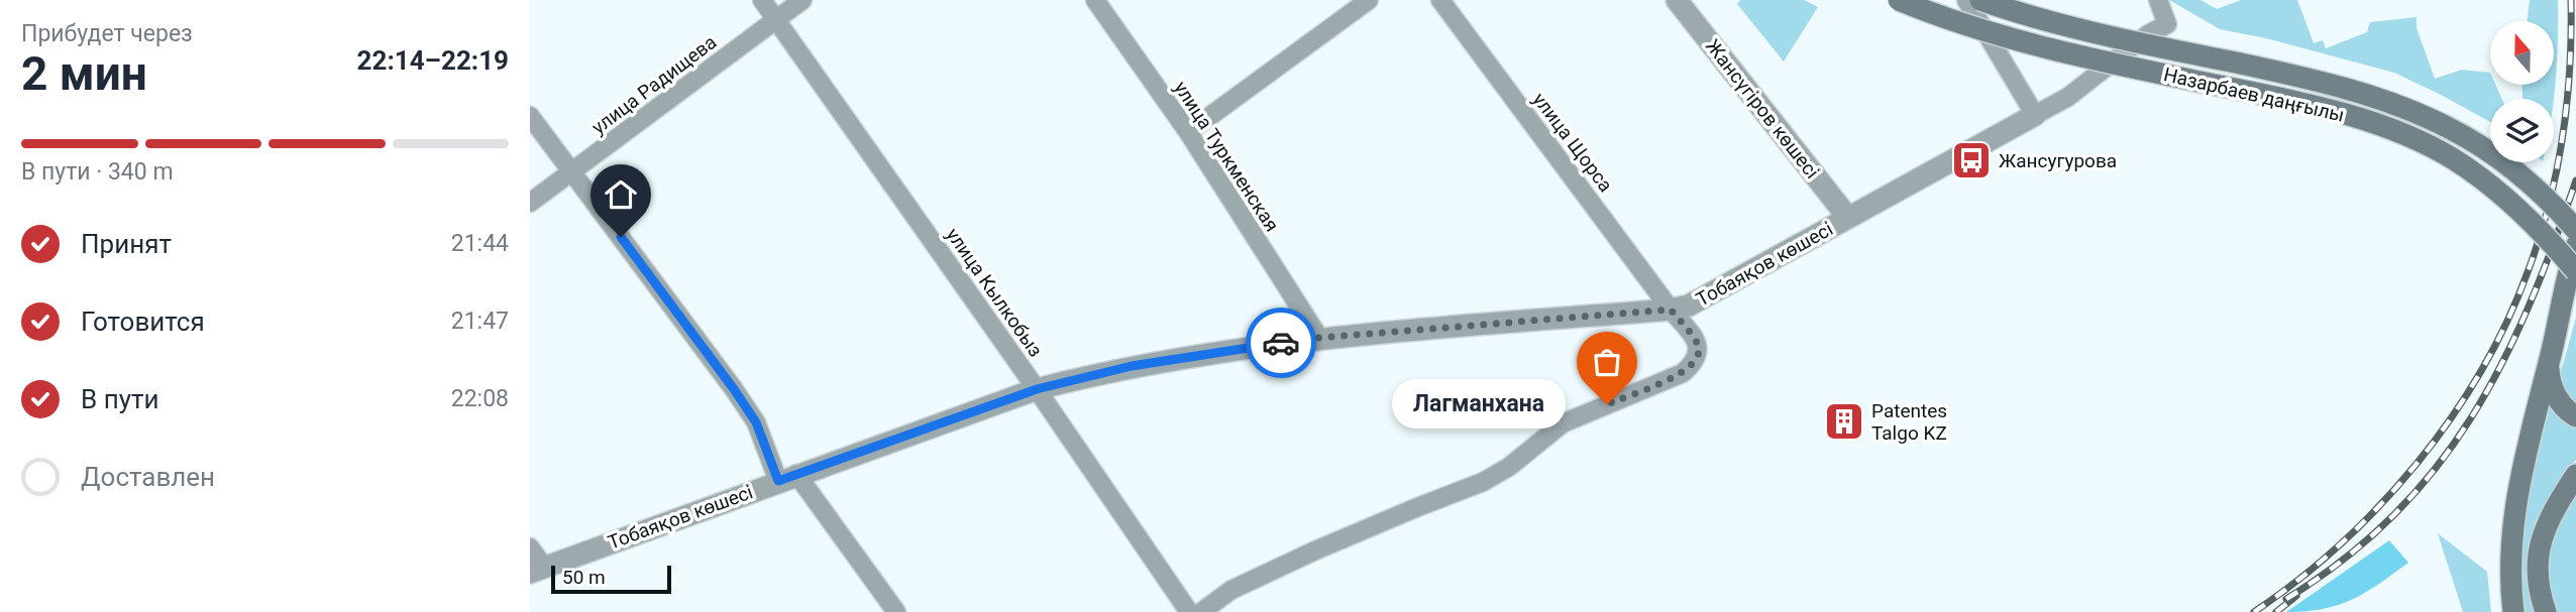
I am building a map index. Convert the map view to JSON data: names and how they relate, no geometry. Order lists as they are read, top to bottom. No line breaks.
{"streets":{"main road":["Назарбаев даңғылы"],"street":["улица Радищева","Жансүгіров көшесі","улица Щорса","улица Туркменская","Тобаяқов көшесі","улица Кылкобыз"]},"crossings":[["улица Радищева","улица Кылкобыз"],["Жансүгіров көшесі","Тобаяқов көшесі"],["улица Щорса","Тобаяқов көшесі"],["улица Туркменская","Тобаяқов көшесі"],["Тобаяқов көшесі","улица Кылкобыз"]],"places":{"bus stop":["Жансугурова"],"other":["Лагманхана"],"building":["Patentes Talgo KZ"]},"scale_bar":"50 m","north":"top","page":{"heading":["2 мин","Прибудет через","22:14–22:19"],"bar":"В пути · 340 m","list":[["Принят","21:44"],["Готовится","21:47"],["В пути","22:08"],"Доставлен"],"bubble":"Лагманхана","scale":"50 m"}}
